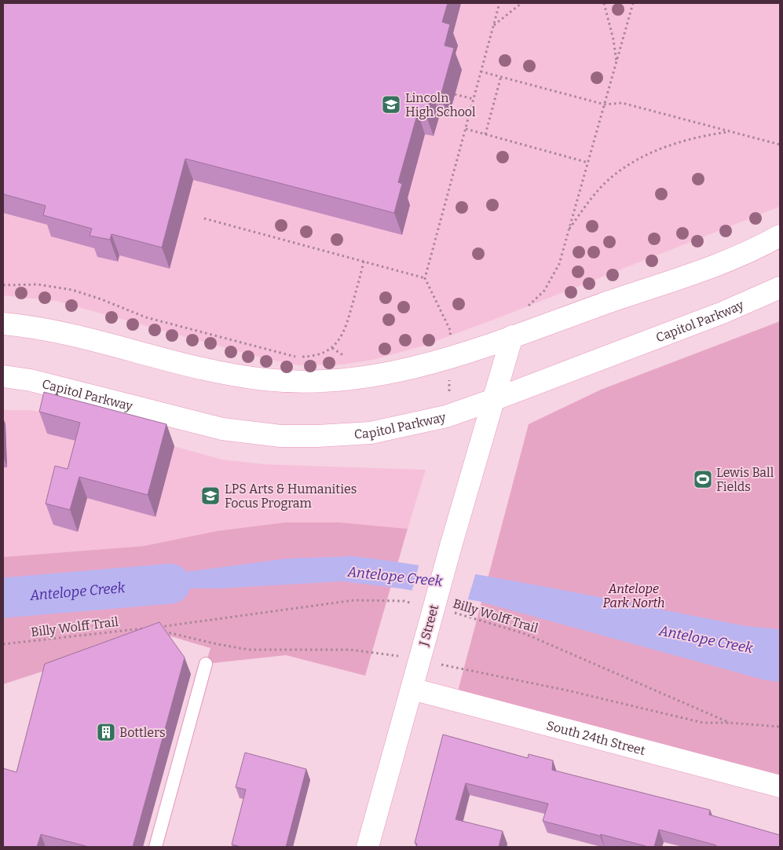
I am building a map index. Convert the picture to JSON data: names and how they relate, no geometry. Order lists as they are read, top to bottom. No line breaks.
{"streets":{"main road":["Capitol Parkway","J Street","South 24th Street"],"path":["Billy Wolff Trail"]},"crossings":[["Capitol Parkway","J Street"],["J Street","South 24th Street"]],"water":["Antelope Creek"],"parks":["Antelope Park North"],"places":{"school or university":["Lincoln High School","LPS Arts & Humanities Focus Program"],"sports":["Lewis Ball Fields"],"building":["Bottlers"]}}
